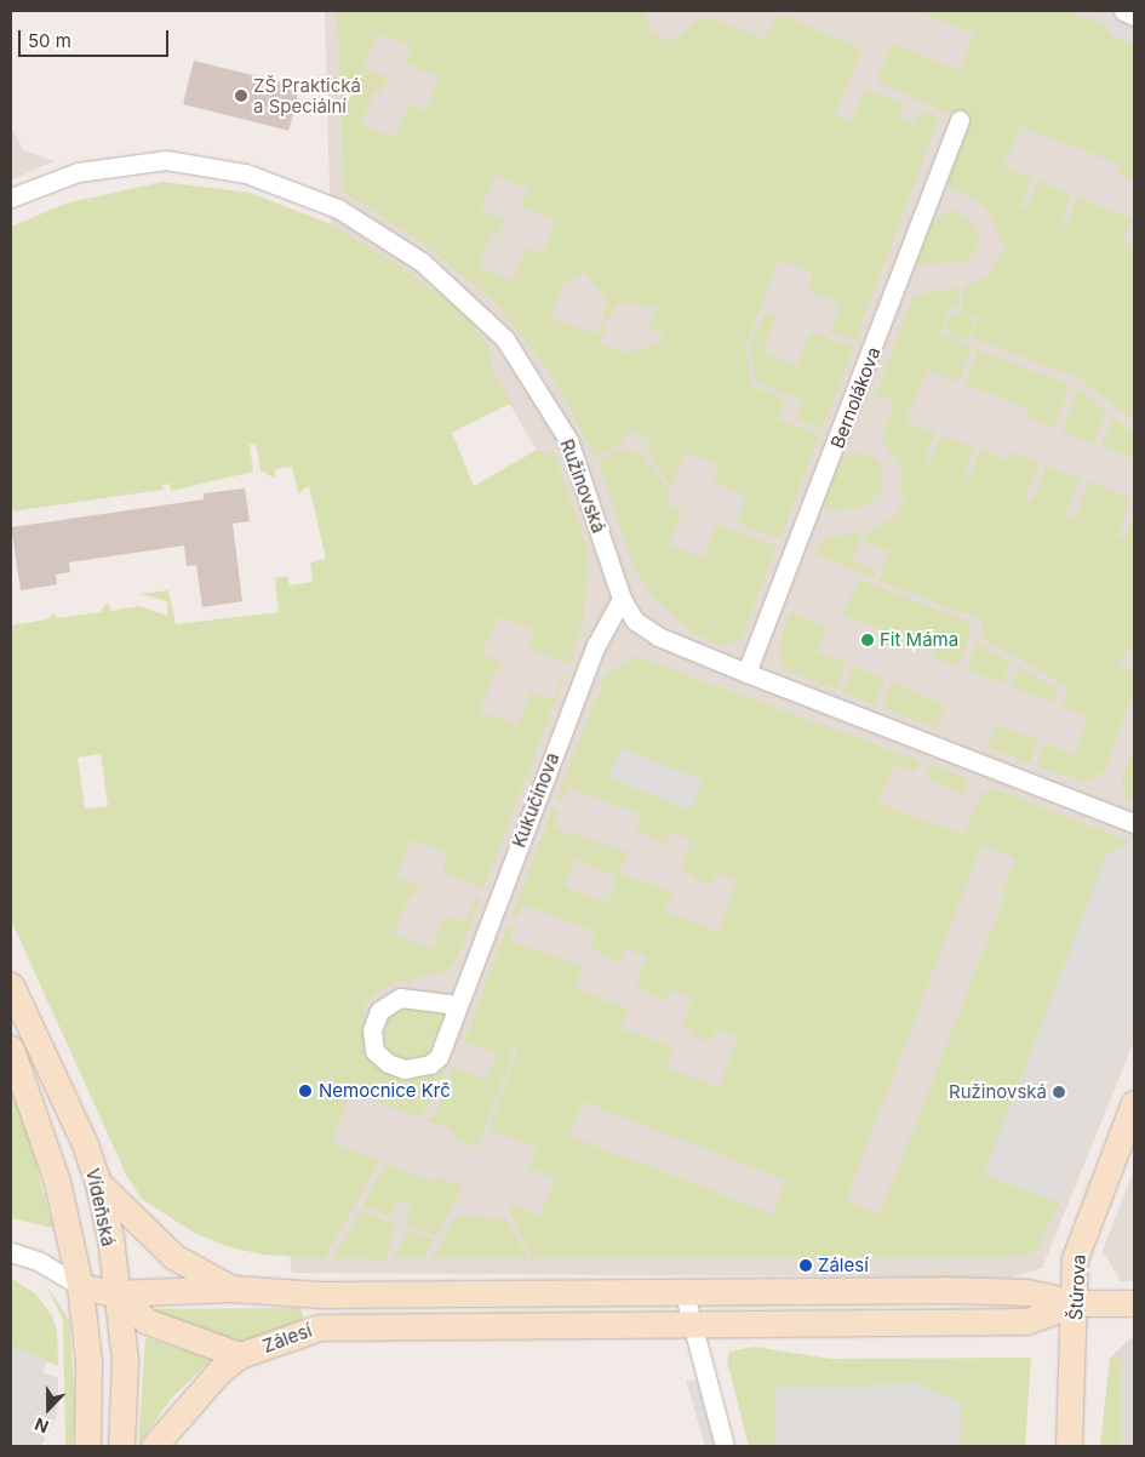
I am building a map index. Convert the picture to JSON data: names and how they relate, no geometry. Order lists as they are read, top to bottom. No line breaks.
{"streets":{"main road":["Vídeňská","Štúrova","Zálesí"],"street":["Bernolákova","Ružinovská","Kukučínova"]},"crossings":[["Bernolákova","Ružinovská"],["Ružinovská","Kukučínova"],["Vídeňská","Zálesí"],["Štúrova","Zálesí"]],"places":["ZŠ Praktická a Speciální","Fit Máma","Nemocnice Krč","Ružinovská","Zálesí"],"scale_bar":"50 m","north":"bottom"}
